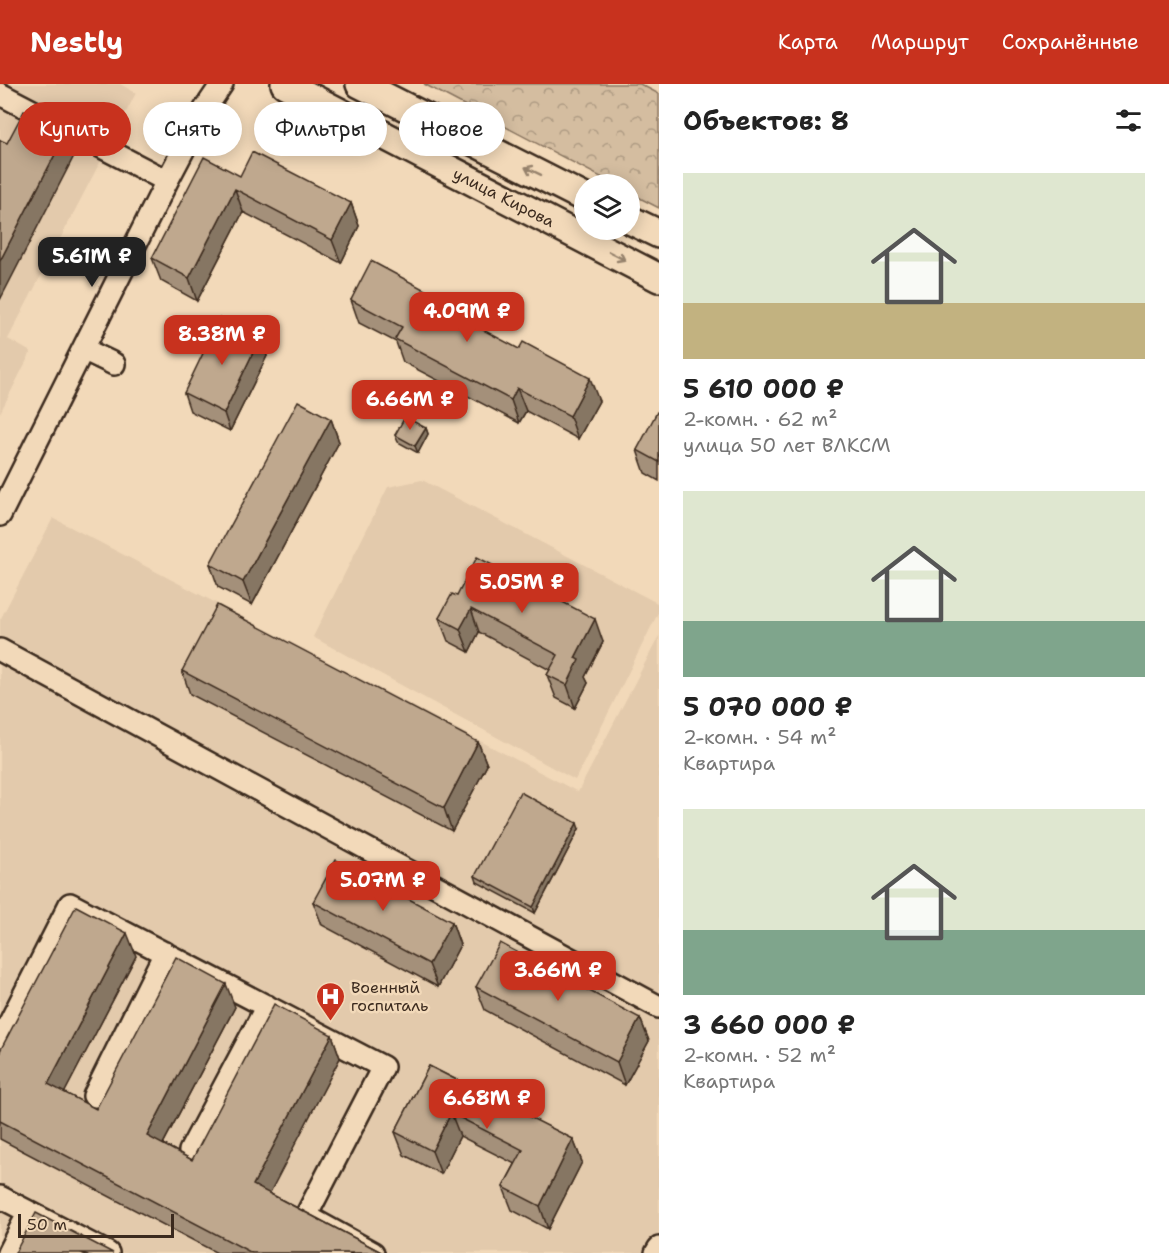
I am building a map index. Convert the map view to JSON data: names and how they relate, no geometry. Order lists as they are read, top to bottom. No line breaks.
{"streets":{"main road":["улица Кирова"]},"places":{"hospital":["Военный госпиталь"]},"scale_bar":"50 m","page":{"header":"Nestly","nav":["Карта","Маршрут","Сохранённые"],"heading":"Объектов: 8","chip":["Купить","Снять","Фильтры","Новое"],"list":[{"name":"5 610 000 ₽","note":"2-комн. · 62 m² · улица 50 лет ВЛКСМ"},{"name":"5 070 000 ₽","note":"2-комн. · 54 m² · Квартира"},{"name":"3 660 000 ₽","note":"2-комн. · 52 m² · Квартира"}],"price":["5.61M ₽","4.09M ₽","8.38M ₽","6.66M ₽","5.05M ₽","5.07M ₽","3.66M ₽","6.68M ₽"],"scale":"50 m"}}
